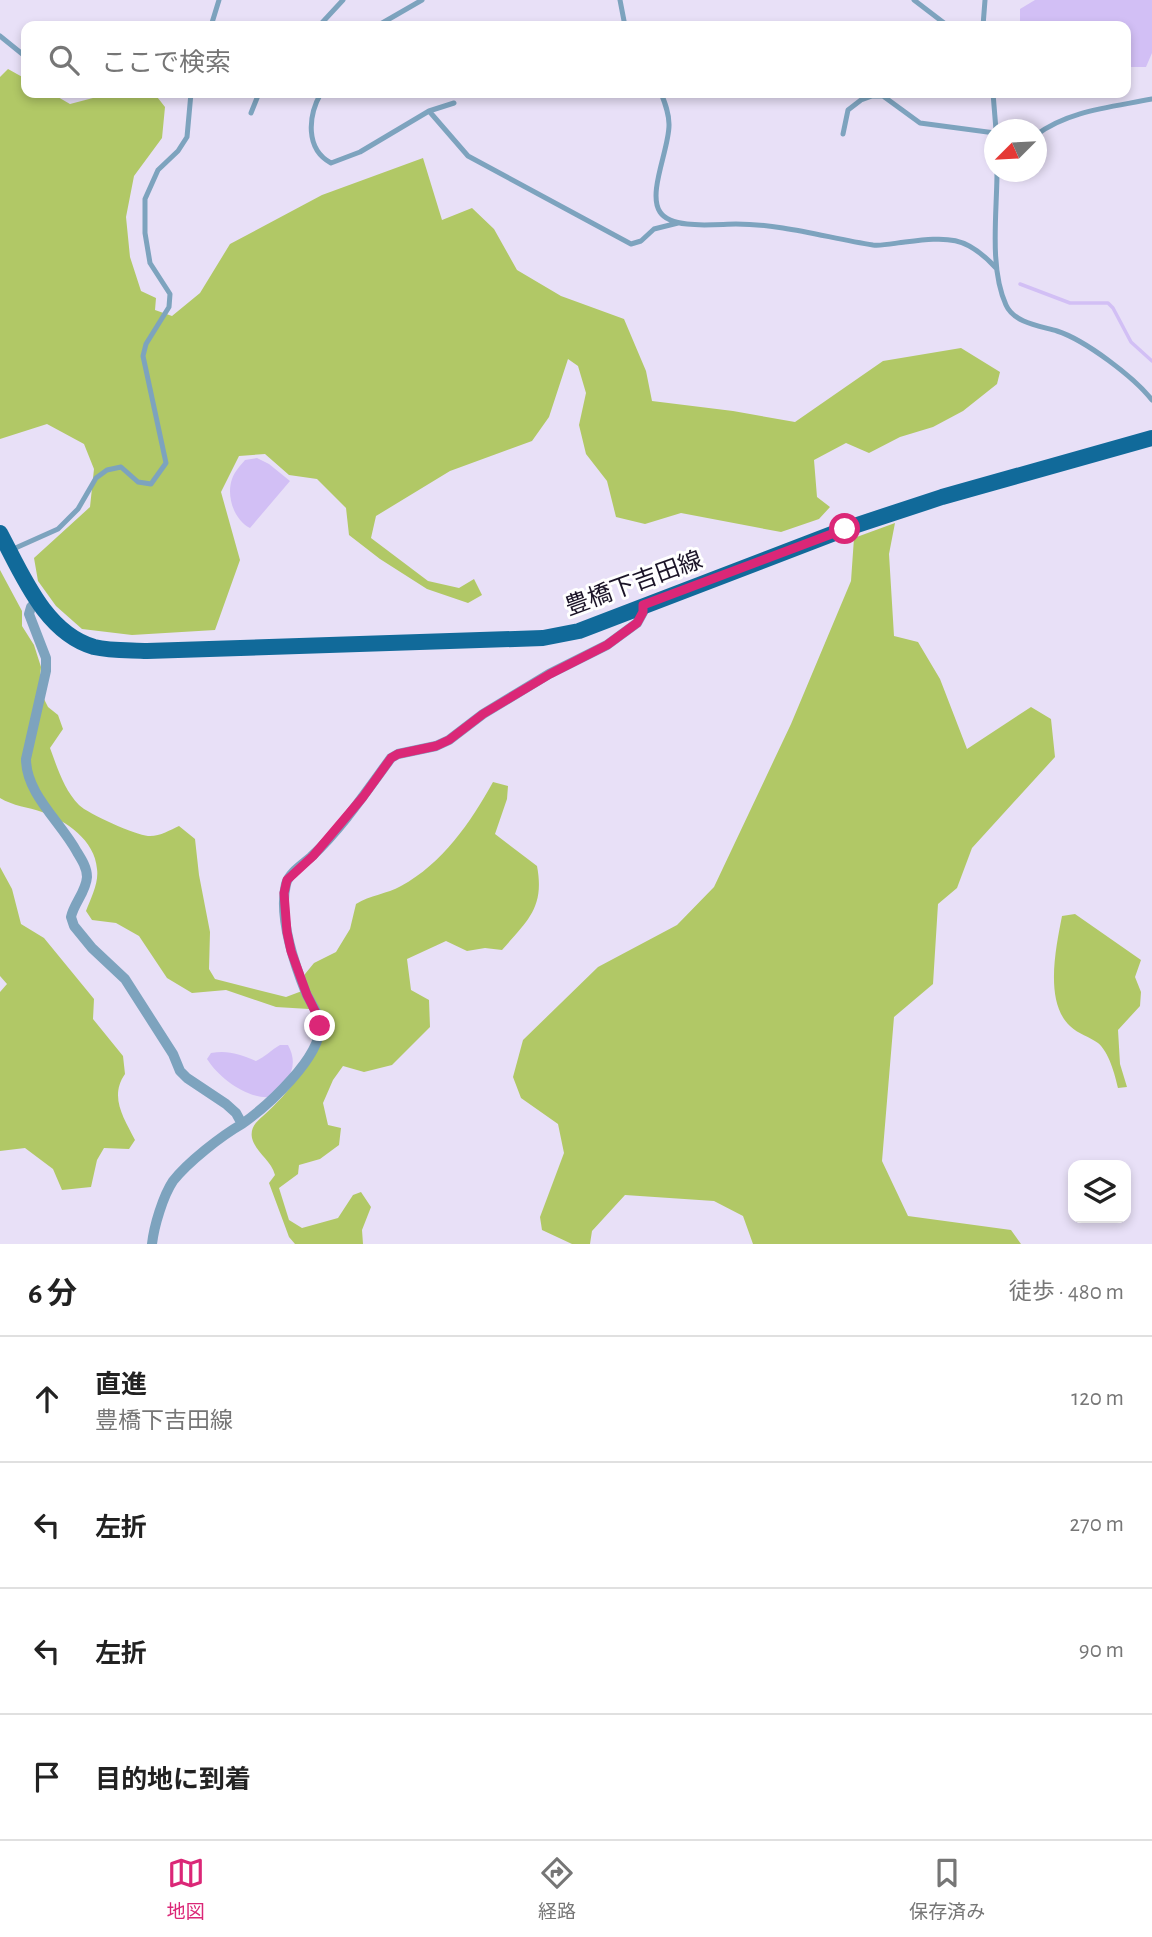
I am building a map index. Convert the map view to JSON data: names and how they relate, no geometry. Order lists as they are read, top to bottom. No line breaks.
{"streets":{"main road":["豊橋下吉田線"]},"north":"bottom left","page":{"search":"ここで検索","heading":["6 分","徒歩 · 480 m"],"list":[["直進","豊橋下吉田線","120 m"],["左折","270 m"],["左折","90 m"],"目的地に到着"],"nav":["地図","経路","保存済み"]}}
